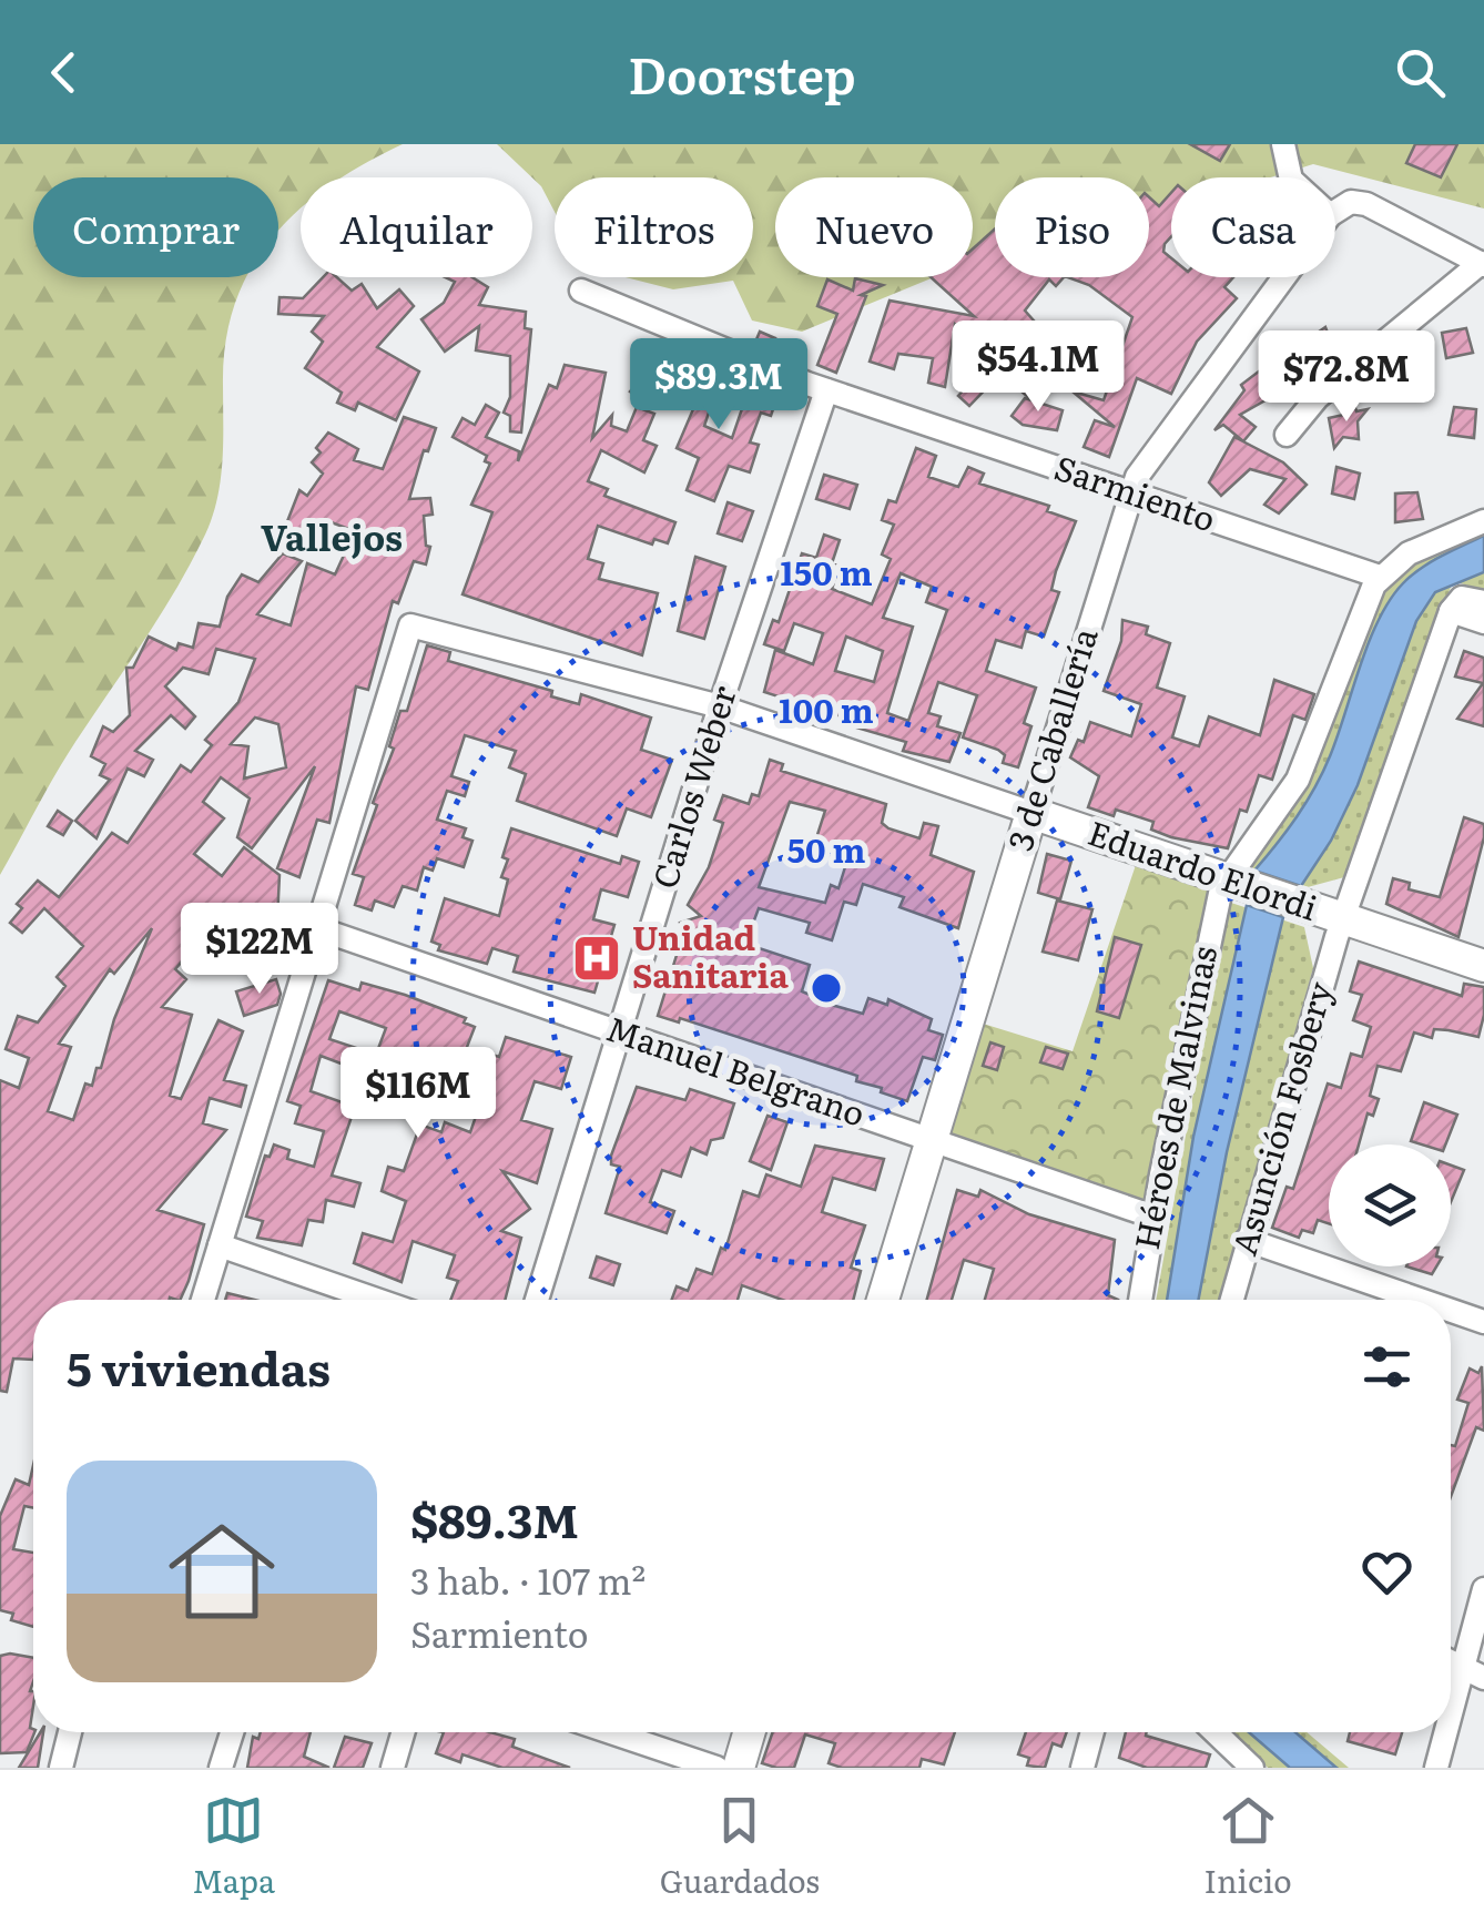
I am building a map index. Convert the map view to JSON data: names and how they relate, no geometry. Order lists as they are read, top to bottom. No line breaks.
{"streets":{"main road":["3 de Caballería","Eduardo Elordi"],"street":["Sarmiento","Carlos Weber","Manuel Belgrano","Héroes de Malvinas","Asunción Fosbery"]},"crossings":[["Sarmiento","3 de Caballería"],["Sarmiento","Carlos Weber"],["Sarmiento","Héroes de Malvinas"],["3 de Caballería","Eduardo Elordi"],["3 de Caballería","Manuel Belgrano"],["Carlos Weber","Eduardo Elordi"],["Carlos Weber","Manuel Belgrano"],["Eduardo Elordi","Manuel Belgrano"],["Eduardo Elordi","Héroes de Malvinas"],["Eduardo Elordi","Asunción Fosbery"],["Manuel Belgrano","Héroes de Malvinas"]],"districts":["Vallejos"],"places":{"hospital":["Unidad Sanitaria"]},"page":{"header":"Doorstep","chip":["Comprar","Alquilar","Filtros","Nuevo","Piso","Casa"],"price":["$54.1M","$72.8M","$89.3M","$122M","$116M"],"heading":"5 viviendas","list":[{"name":"$89.3M","note":"3 hab. · 107 m² · Sarmiento"}],"tabs":["Mapa","Guardados","Inicio"]},"rings":["150 m","100 m","50 m"]}
